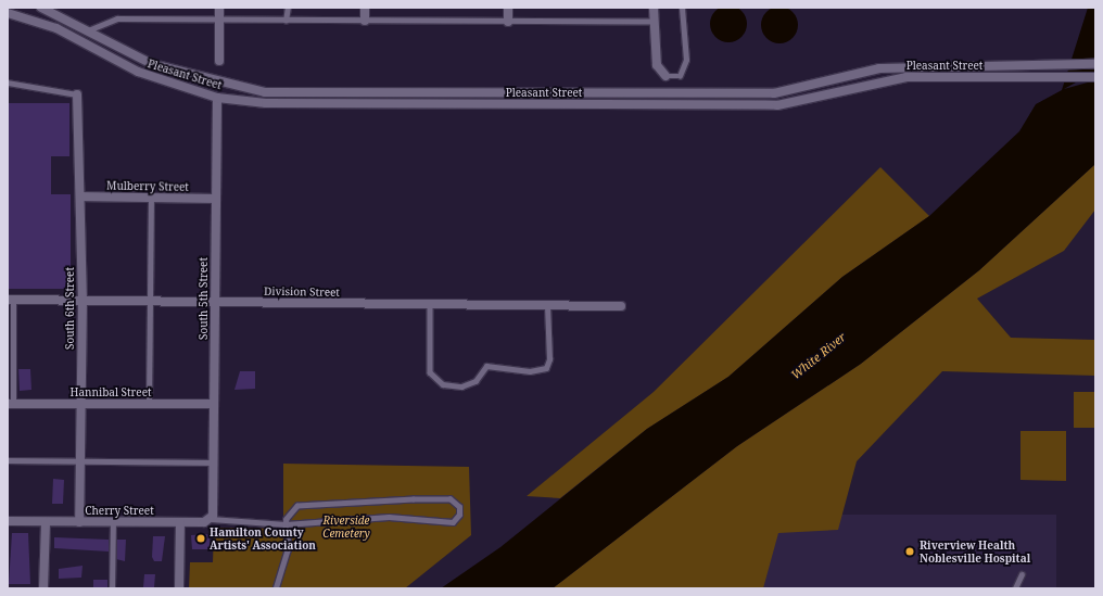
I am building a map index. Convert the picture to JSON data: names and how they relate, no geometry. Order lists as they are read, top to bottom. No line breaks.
{"streets":{"street":["Pleasant Street","Mulberry Street","Division Street","South 5th Street","South 6th Street","Hannibal Street","Cherry Street"]},"crossings":[["Pleasant Street","South 5th Street"],["Mulberry Street","South 5th Street"],["Mulberry Street","South 6th Street"],["Division Street","South 5th Street"],["Division Street","South 6th Street"],["South 5th Street","Hannibal Street"],["South 5th Street","Cherry Street"],["South 6th Street","Hannibal Street"],["South 6th Street","Cherry Street"]],"water":["White River"],"parks":["Riverside Cemetery"],"places":["Hamilton County Artists' Association","Riverview Health Noblesville Hospital"]}
